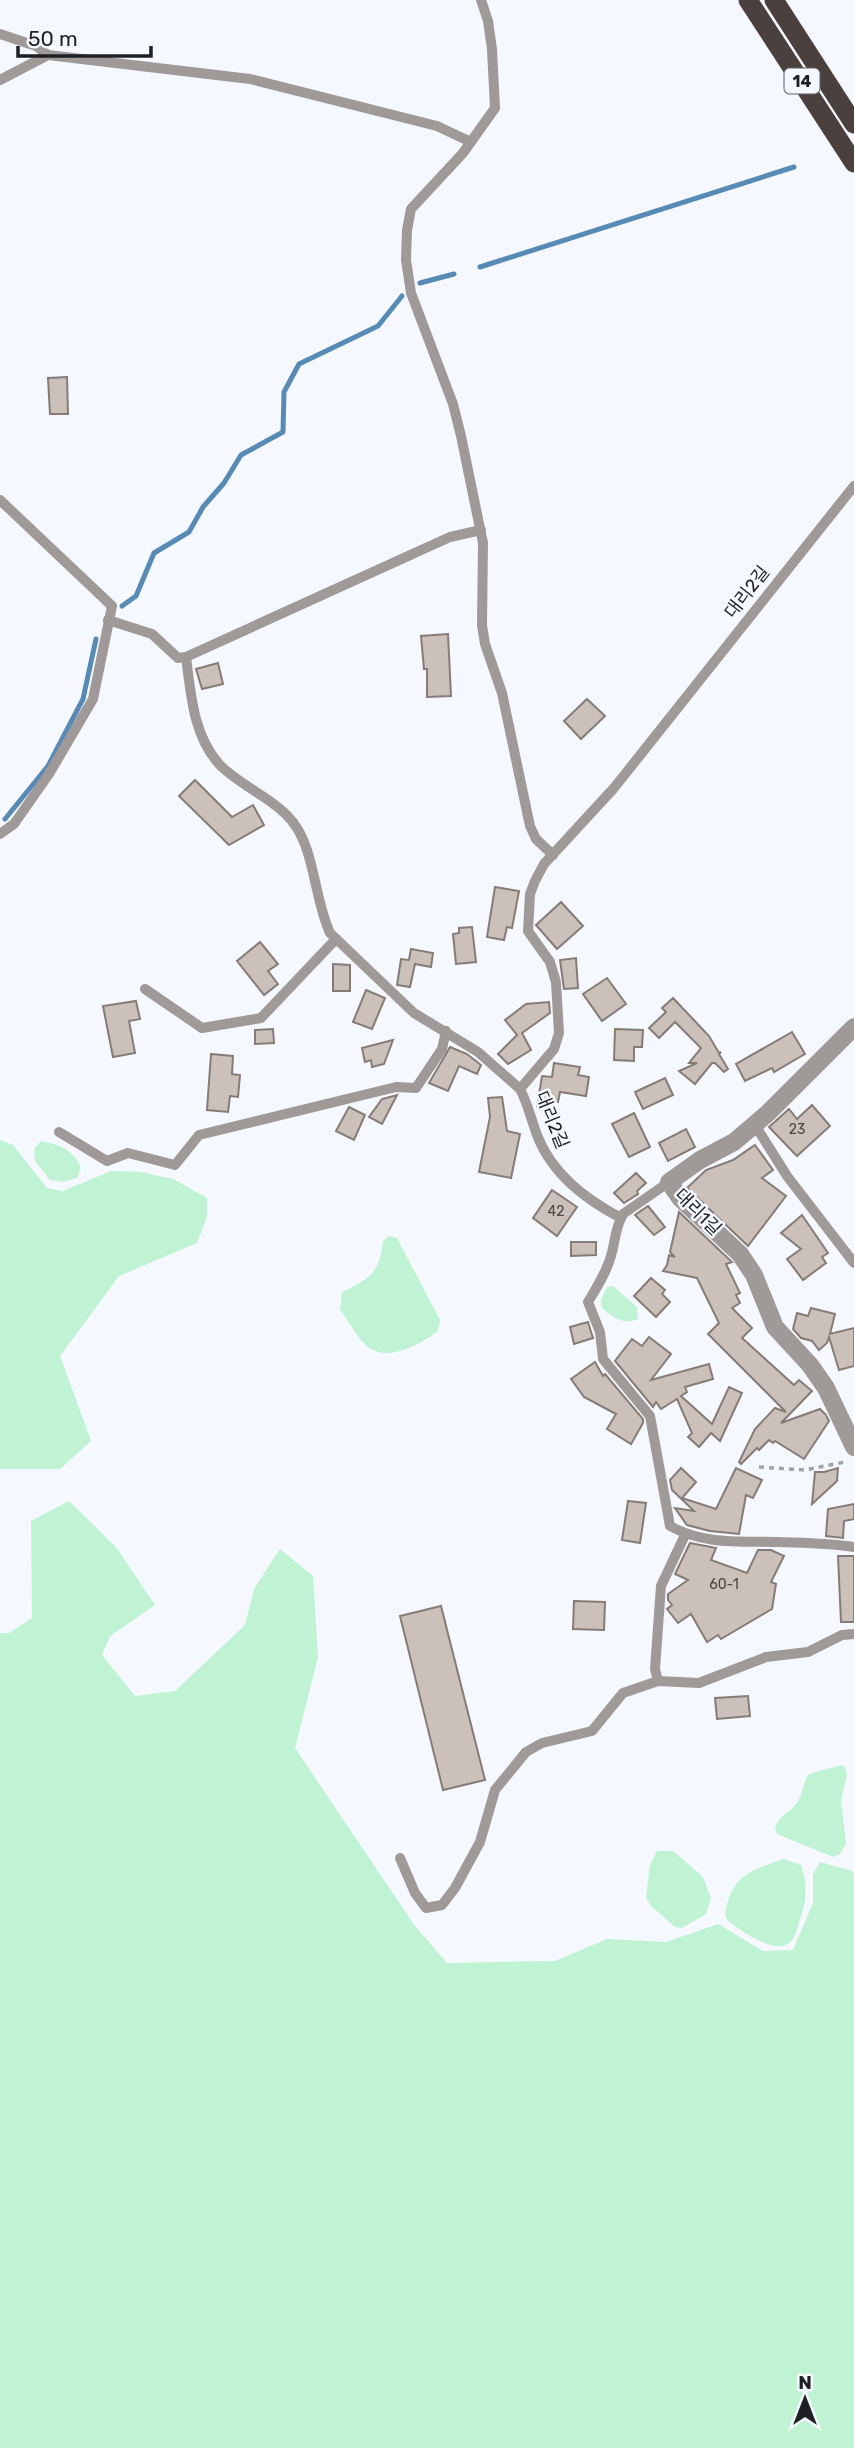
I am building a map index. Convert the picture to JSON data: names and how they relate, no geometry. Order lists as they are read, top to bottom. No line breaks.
{"streets":{"highway":["14"],"street":["대리1길"],"lane":["대리2길"]},"house_numbers":["23","42","60-1"],"scale_bar":"50 m","north":"top"}
